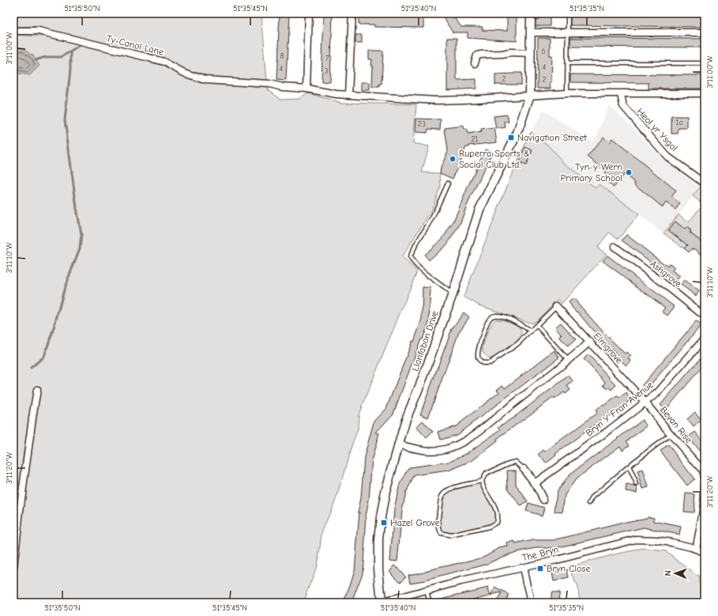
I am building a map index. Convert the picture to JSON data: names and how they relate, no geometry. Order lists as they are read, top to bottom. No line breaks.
{"streets":{"street":["Ty-Canol Lane","Heol yr Ysgol","Ashgrove","Llanfabon Drive","Elmgrove","Bryn Y Fran Avenue","Bevan Rise","The Bryn"]},"crossings":[["Llanfabon Drive","The Bryn"],["Elmgrove","Bryn Y Fran Avenue"],["Elmgrove","Bevan Rise"],["Bryn Y Fran Avenue","Bevan Rise"],["Bevan Rise","The Bryn"]],"places":{"transit":["Navigation Street","Hazel Grove","Bryn Close"],"other":["Ruperra Sports & Social Club Ltd.","Tyn-y-Wern Primary School"]},"house_numbers":["6","8","7","4","4","3","2","2","1a","23","21"],"north":"left","coordinates":["51°35'50\"N","51°35'45\"N","51°35'40\"N","51°35'35\"N","3°11'00\"W","3°11'10\"W","3°11'20\"W"]}
